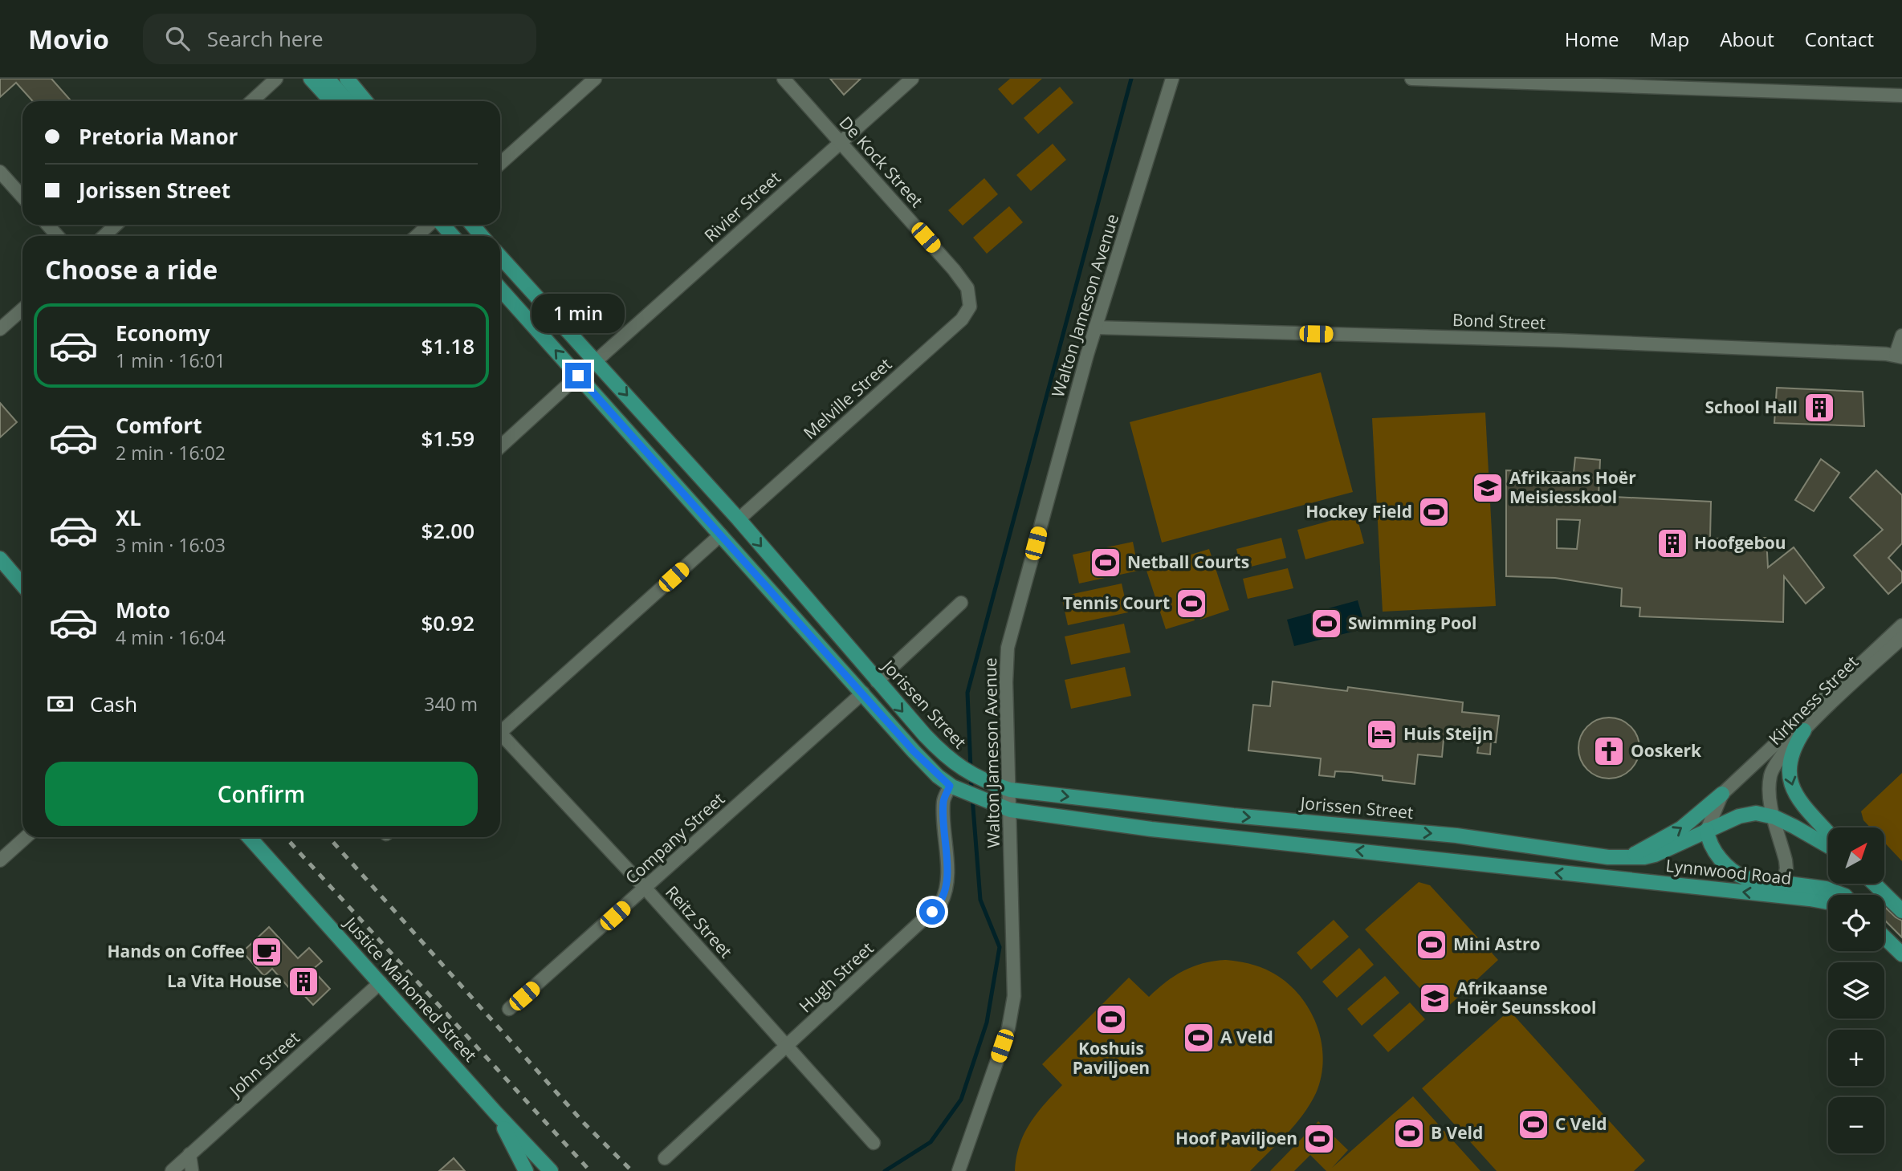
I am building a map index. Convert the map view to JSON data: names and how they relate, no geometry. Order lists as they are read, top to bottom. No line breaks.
{"streets":{"main road":["Jorissen Street","Lynnwood Road","Justice Mahomed Street"],"street":["De Kock Street","Rivier Street","Walton Jameson Avenue","Bond Street","Melville Street","Kirkness Street","Company Street","Reitz Street","Hugh Street","John Street"]},"crossings":[["De Kock Street","Rivier Street"],["De Kock Street","Melville Street"],["Rivier Street","Jorissen Street"],["Walton Jameson Avenue","Bond Street"],["Walton Jameson Avenue","Jorissen Street"],["Melville Street","Jorissen Street"],["Kirkness Street","Lynnwood Road"],["Jorissen Street","Company Street"],["Jorissen Street","Lynnwood Road"],["Jorissen Street","Hugh Street"],["Company Street","Reitz Street"],["Reitz Street","Hugh Street"],["Justice Mahomed Street","John Street"]],"places":{"building":["School Hall","Hoofgebou","La Vita House"],"school or university":["Afrikaans Hoër Meisiesskool","Afrikaanse Hoër Seunsskool"],"sports":["Hockey Field","Netball Courts","Tennis Court","Swimming Pool","Mini Astro","Koshuis Paviljoen","A Veld","C Veld","B Veld","Hoof Paviljoen"],"hotel":["Huis Steijn"],"church":["Ooskerk"],"cafe":["Hands on Coffee"]},"north":"top right","page":{"header":"Movio","search":"Search here","nav":["Home","Map","About","Contact"],"banner":["Pretoria Manor","Jorissen Street"],"heading":"Choose a ride","bubble":"1 min","list":[{"name":"Economy","note":"1 min · 16:01","value":"$1.18"},{"name":"Comfort","note":"2 min · 16:02","value":"$1.59"},{"name":"XL","note":"3 min · 16:03","value":"$2.00"},{"name":"Moto","note":"4 min · 16:04","value":"$0.92"}],"pay":["Cash","340 m"],"buttons":"Confirm","map_buttons":["+","−"]}}
